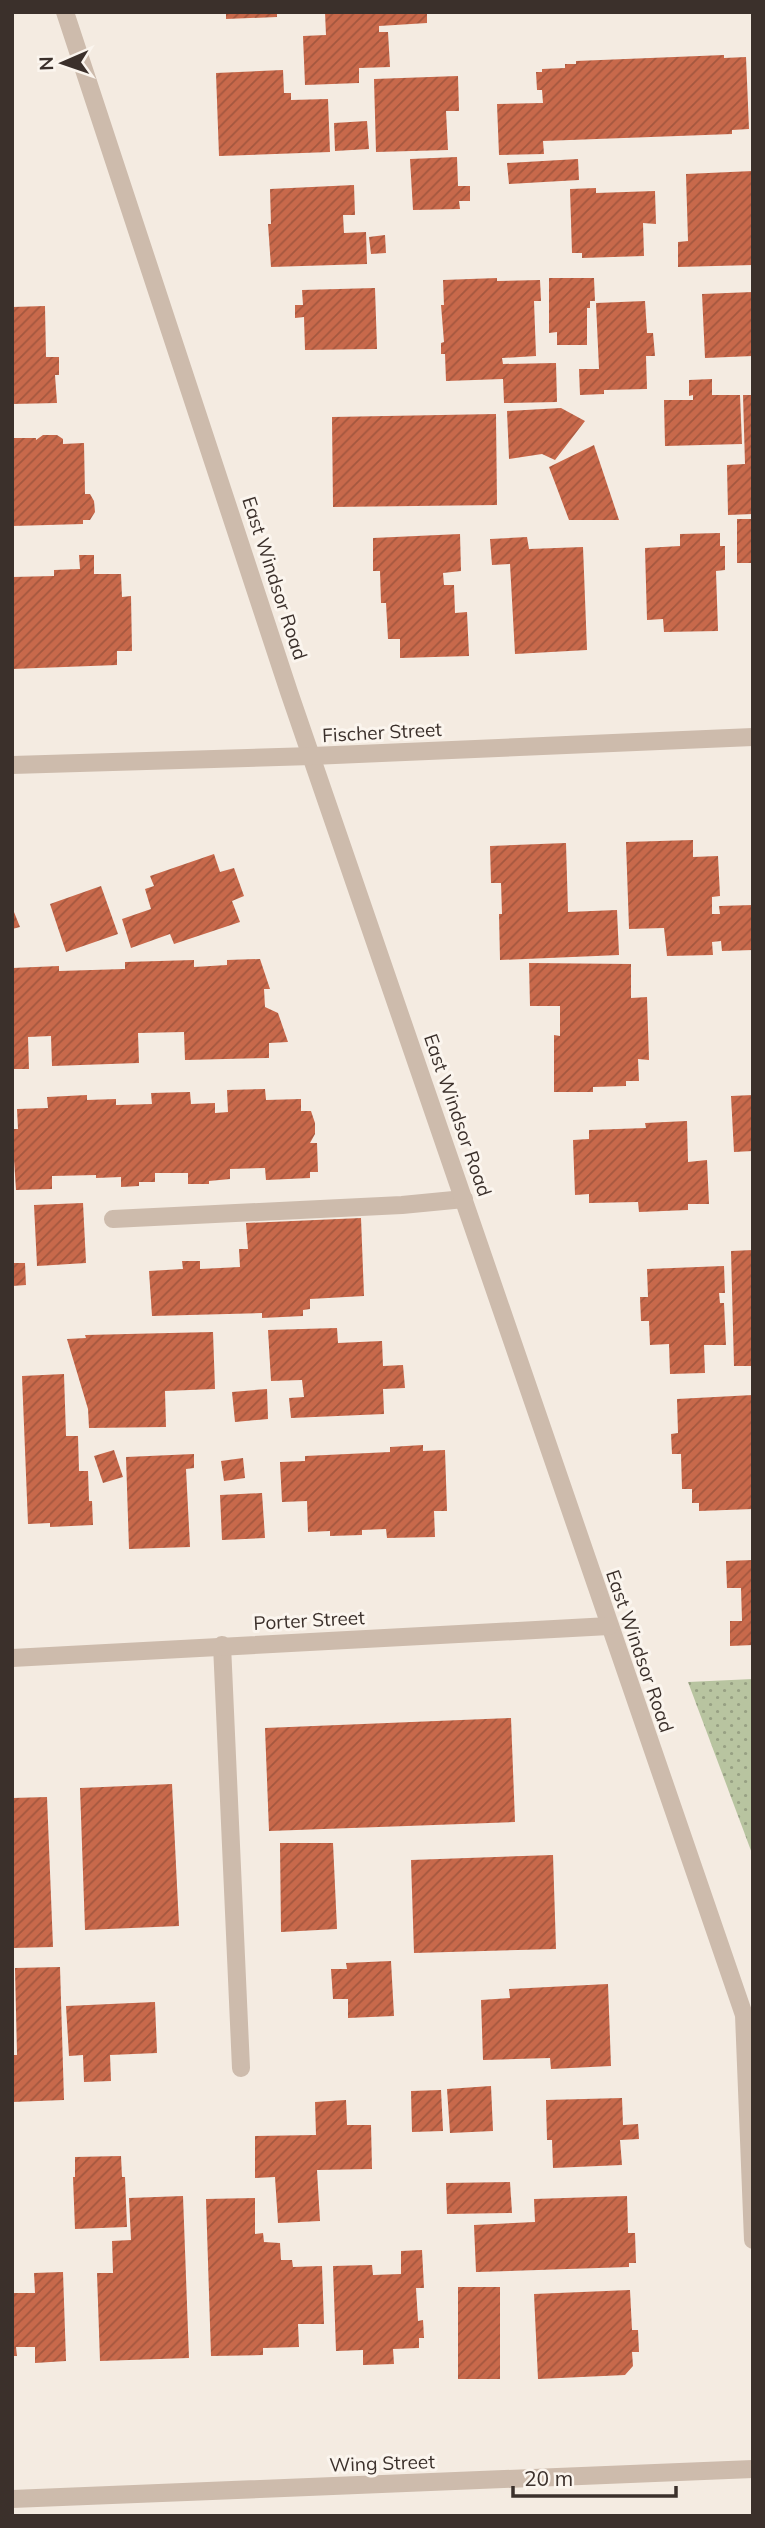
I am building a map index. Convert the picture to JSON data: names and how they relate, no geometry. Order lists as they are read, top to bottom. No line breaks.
{"streets":{"street":["East Windsor Road","Fischer Street","Porter Street","Wing Street"]},"crossings":[["East Windsor Road","Fischer Street"],["East Windsor Road","Porter Street"]],"scale_bar":"20 m","north":"left"}
